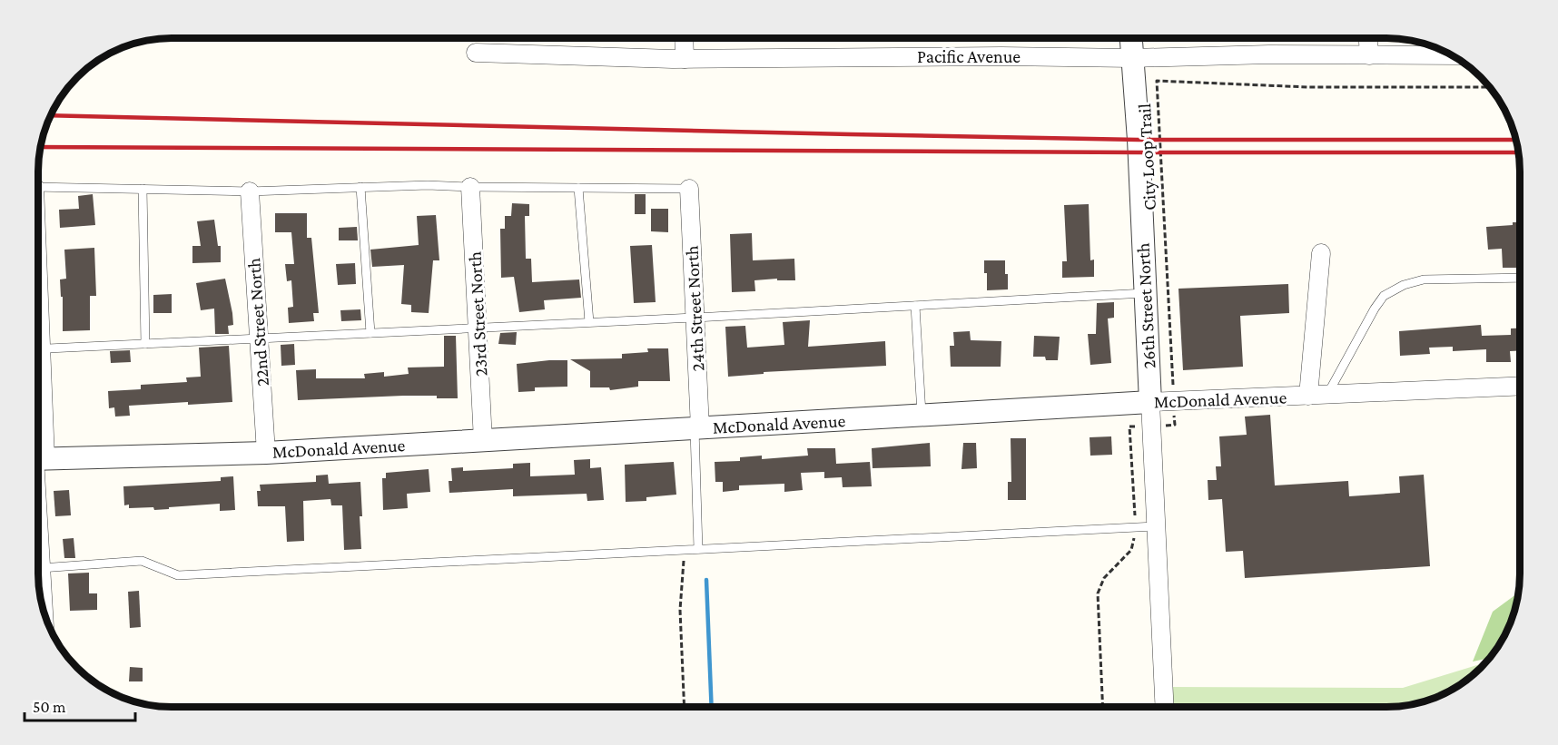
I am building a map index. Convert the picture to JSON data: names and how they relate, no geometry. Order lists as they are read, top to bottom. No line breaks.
{"streets":{"street":["Pacific Avenue","26th Street North","24th Street North","23rd Street North","22nd Street North","McDonald Avenue"],"path":["City Loop Trail"]},"crossings":[["Pacific Avenue","26th Street North"],["City Loop Trail","26th Street North"],["City Loop Trail","McDonald Avenue"],["26th Street North","McDonald Avenue"],["24th Street North","McDonald Avenue"],["23rd Street North","McDonald Avenue"],["22nd Street North","McDonald Avenue"]],"scale_bar":"50 m"}
